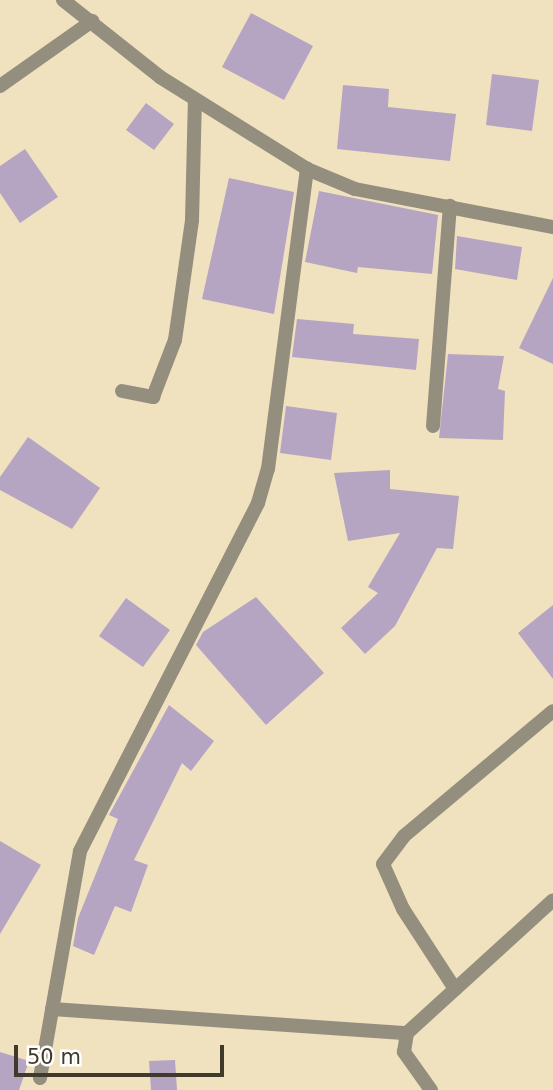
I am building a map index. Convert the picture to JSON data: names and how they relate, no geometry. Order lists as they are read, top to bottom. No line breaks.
{"scale_bar":"50 m"}
